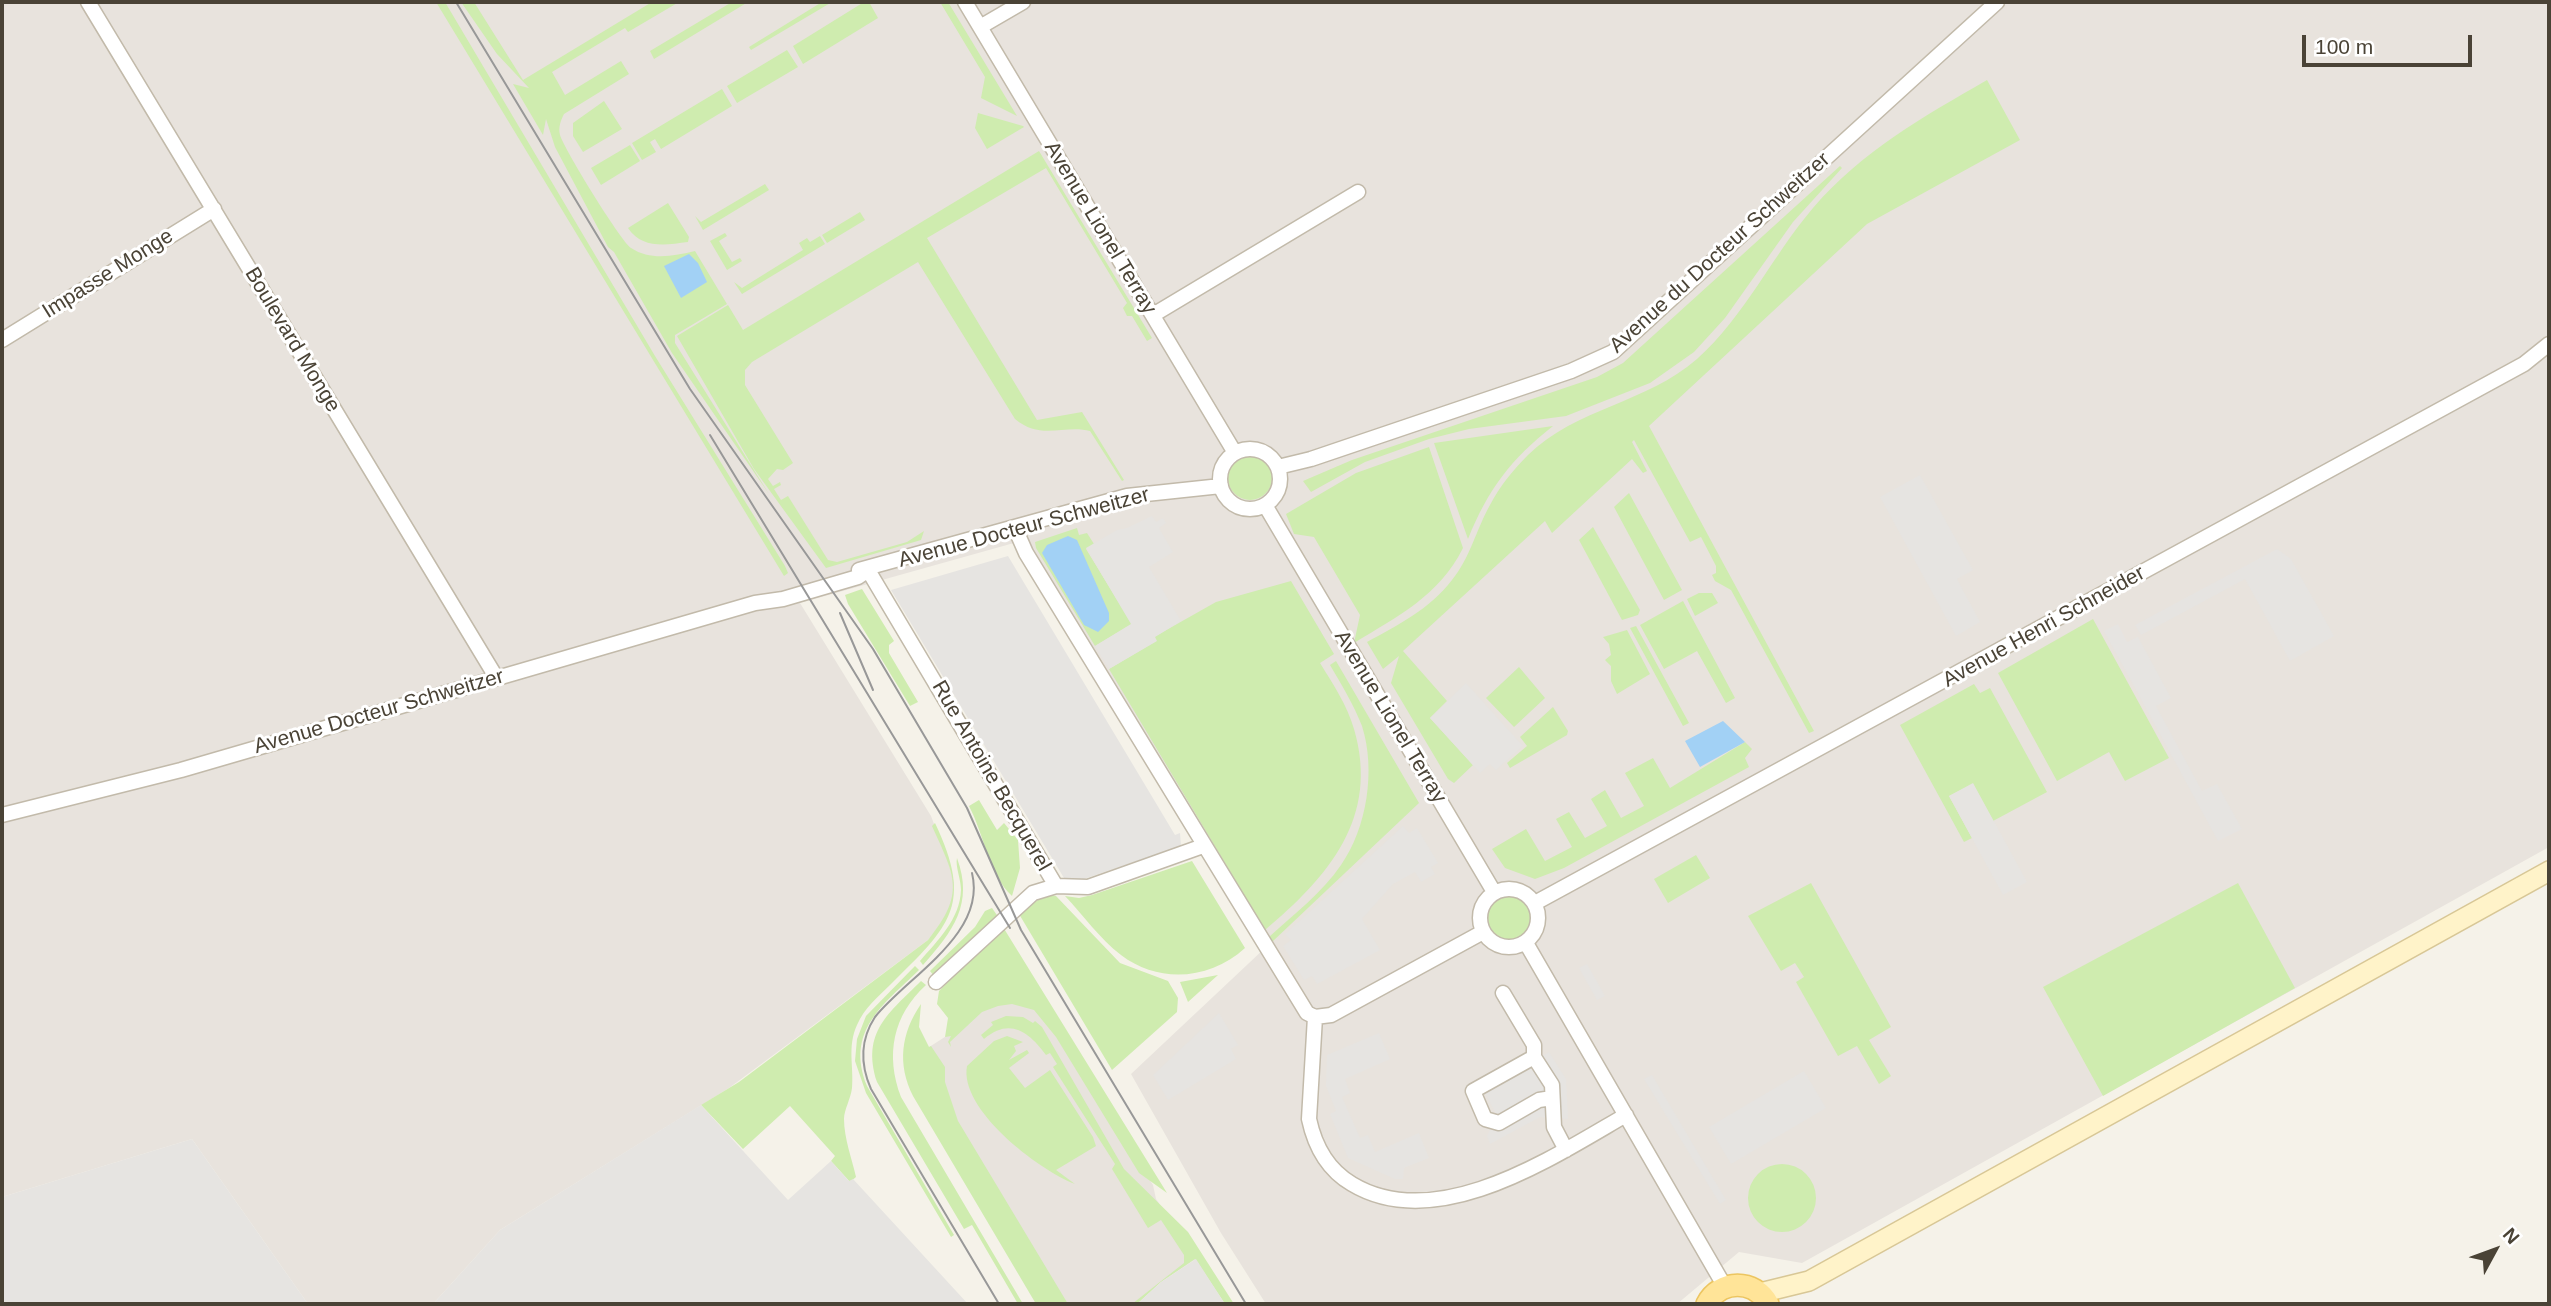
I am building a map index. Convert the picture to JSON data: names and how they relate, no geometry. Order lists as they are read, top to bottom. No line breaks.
{"streets":{"street":["Avenue Lionel Terray","Avenue du Docteur Schweitzer","Impasse Monge","Boulevard Monge","Avenue Docteur Schweitzer","Avenue Henri Schneider","Rue Antoine Becquerel"]},"crossings":[["Avenue Lionel Terray","Avenue du Docteur Schweitzer"],["Avenue Lionel Terray","Avenue Docteur Schweitzer"],["Avenue Lionel Terray","Avenue Henri Schneider"],["Avenue du Docteur Schweitzer","Avenue Docteur Schweitzer"],["Impasse Monge","Boulevard Monge"],["Boulevard Monge","Avenue Docteur Schweitzer"],["Avenue Docteur Schweitzer","Rue Antoine Becquerel"]],"scale_bar":"100 m","north":"top right"}
